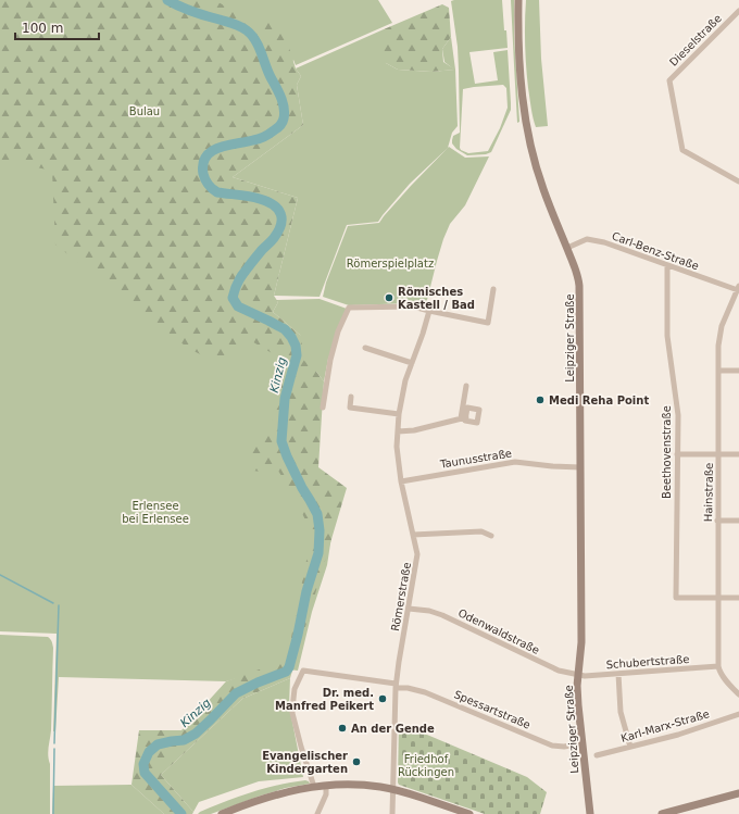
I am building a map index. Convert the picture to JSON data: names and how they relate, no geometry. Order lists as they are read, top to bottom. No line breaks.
{"streets":{"main road":["Leipziger Straße"],"street":["Dieselstraße","Carl-Benz-Straße","Beethovenstraße","Taunusstraße","Hainstraße","Römerstraße","Odenwaldstraße","Schubertstraße","Spessartstraße","Karl-Marx-Straße"]},"crossings":[["Carl-Benz-Straße","Leipziger Straße"],["Carl-Benz-Straße","Beethovenstraße"],["Carl-Benz-Straße","Hainstraße"],["Leipziger Straße","Taunusstraße"],["Leipziger Straße","Odenwaldstraße"],["Leipziger Straße","Schubertstraße"],["Leipziger Straße","Spessartstraße"],["Beethovenstraße","Hainstraße"],["Taunusstraße","Römerstraße"],["Hainstraße","Schubertstraße"],["Römerstraße","Odenwaldstraße"],["Römerstraße","Spessartstraße"],["Odenwaldstraße","Schubertstraße"]],"water":["Kinzig"],"parks":["Bulau","Römerspielplatz","Erlensee bei Erlensee","Friedhof Rückingen"],"places":["Römisches Kastell / Bad","Medi Reha Point","Dr. med. Manfred Peikert","An der Gende","Evangelischer Kindergarten"],"scale_bar":"100 m"}
